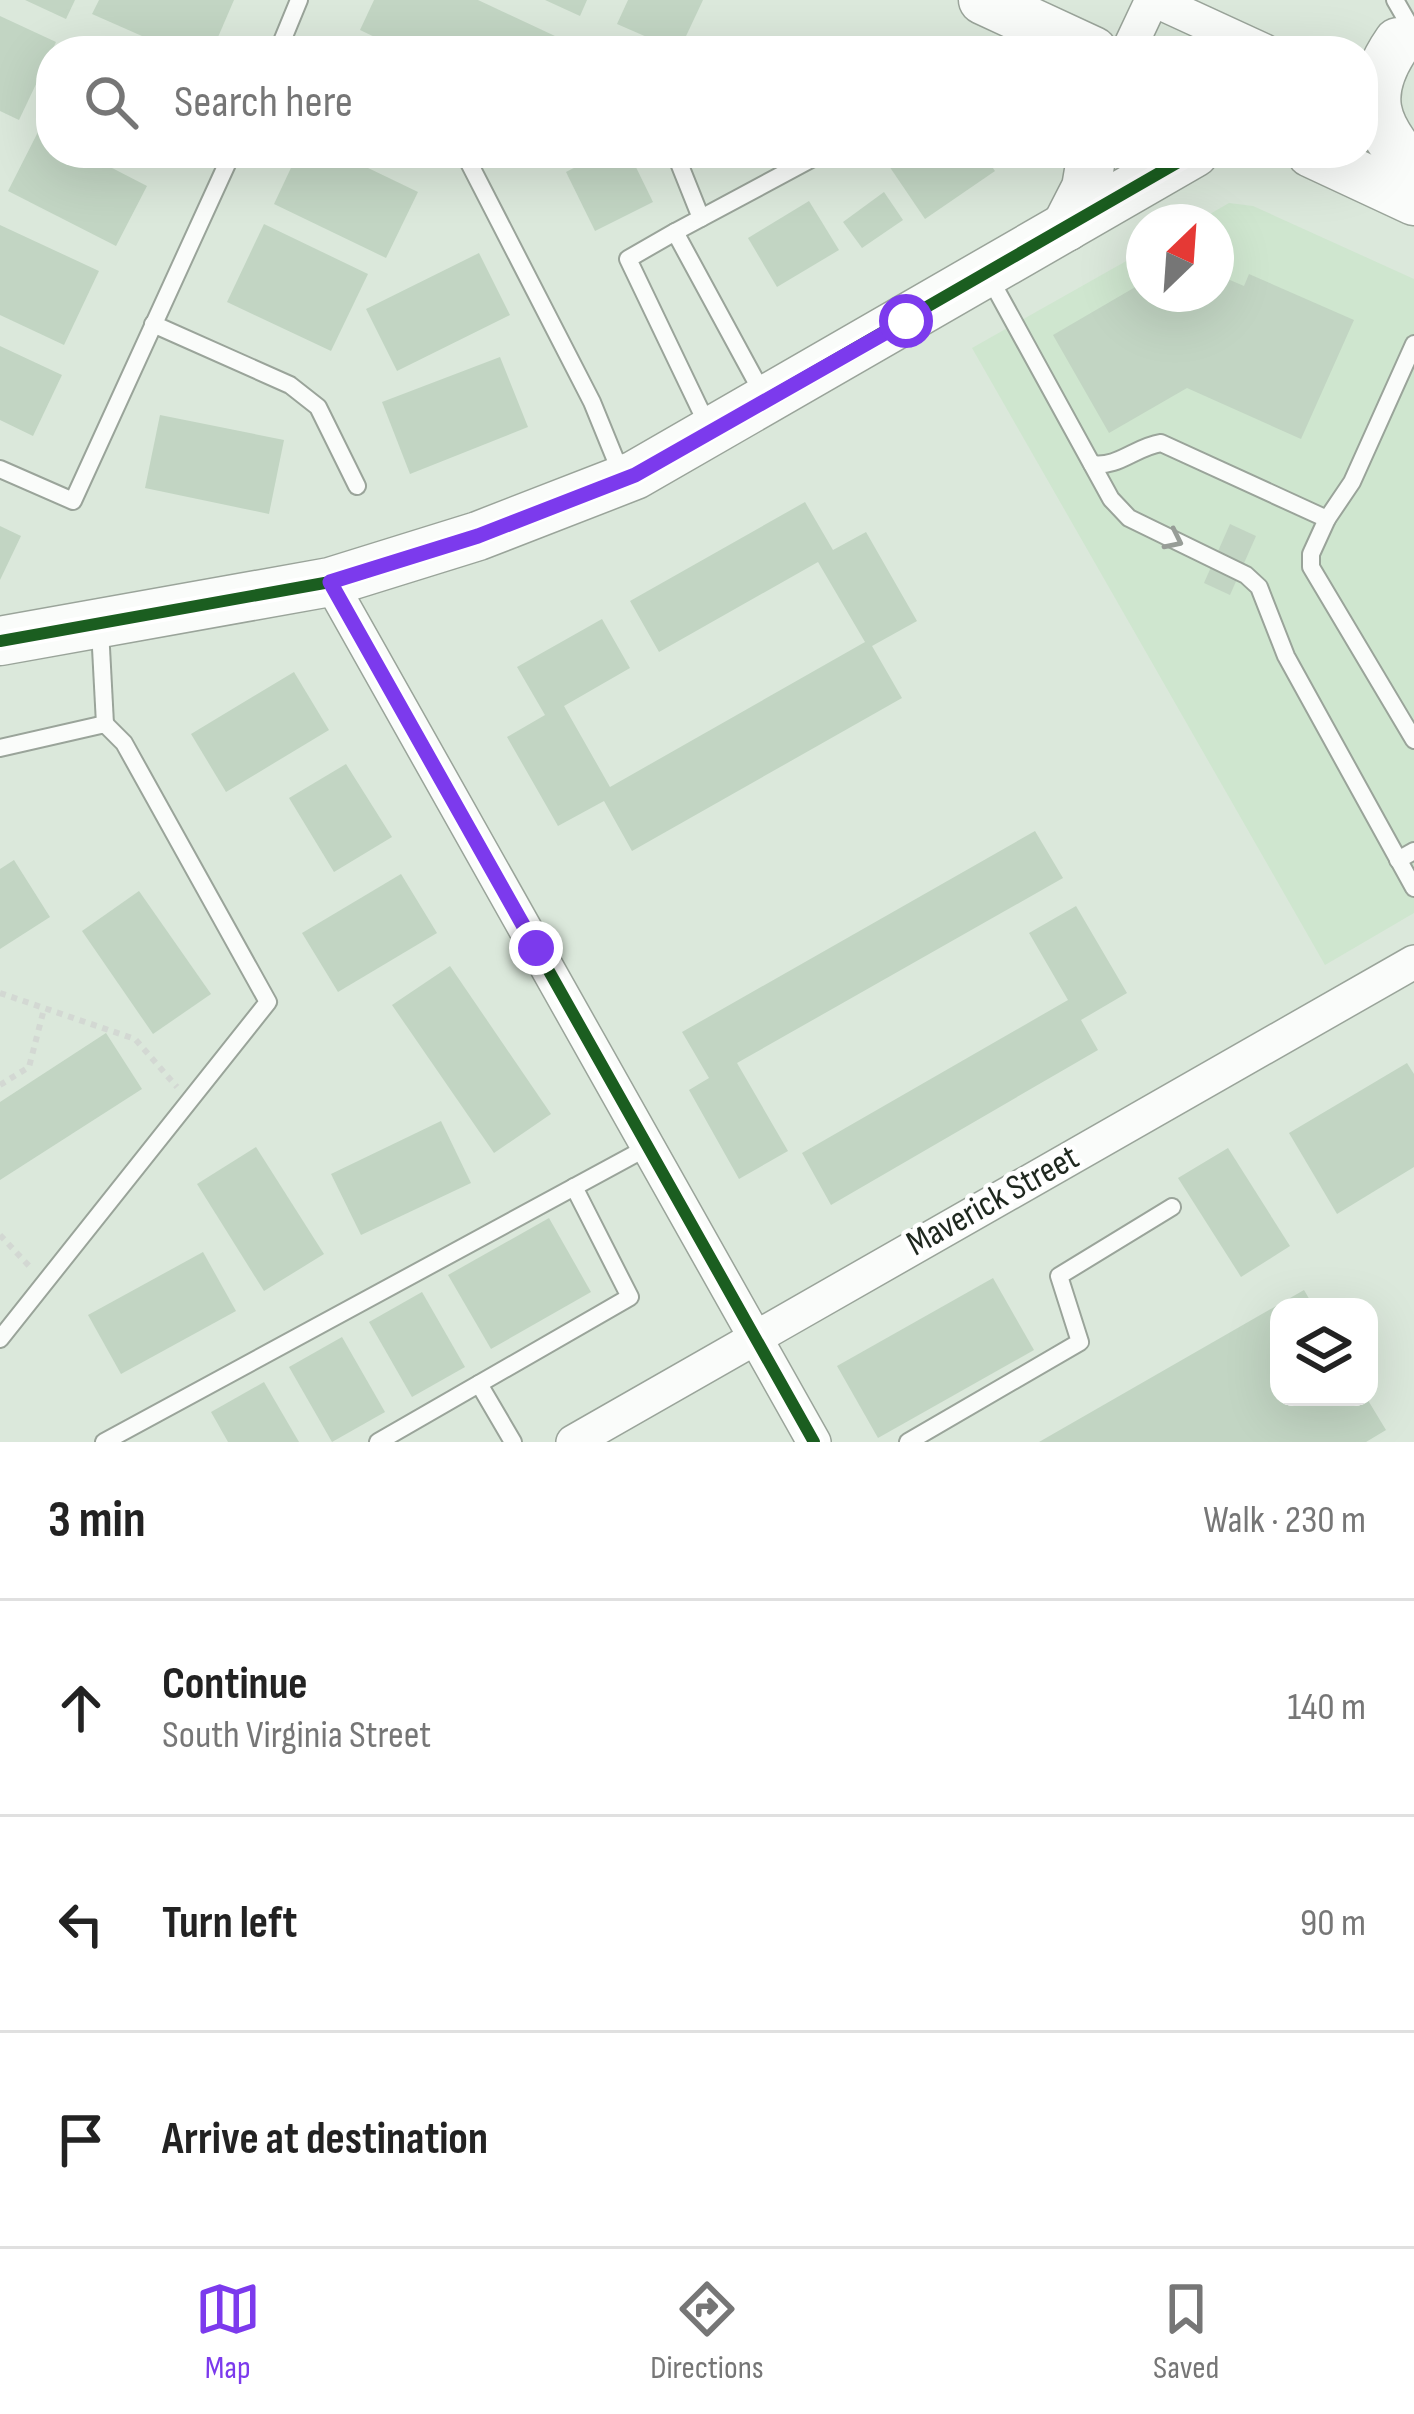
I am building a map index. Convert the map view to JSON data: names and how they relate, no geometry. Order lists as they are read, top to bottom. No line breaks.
{"streets":{"street":["Maverick Street"]},"north":"top right","page":{"search":"Search here","heading":["3 min","Walk · 230 m"],"list":[["Continue","South Virginia Street","140 m"],["Turn left","90 m"],"Arrive at destination"],"nav":["Map","Directions","Saved"]}}
